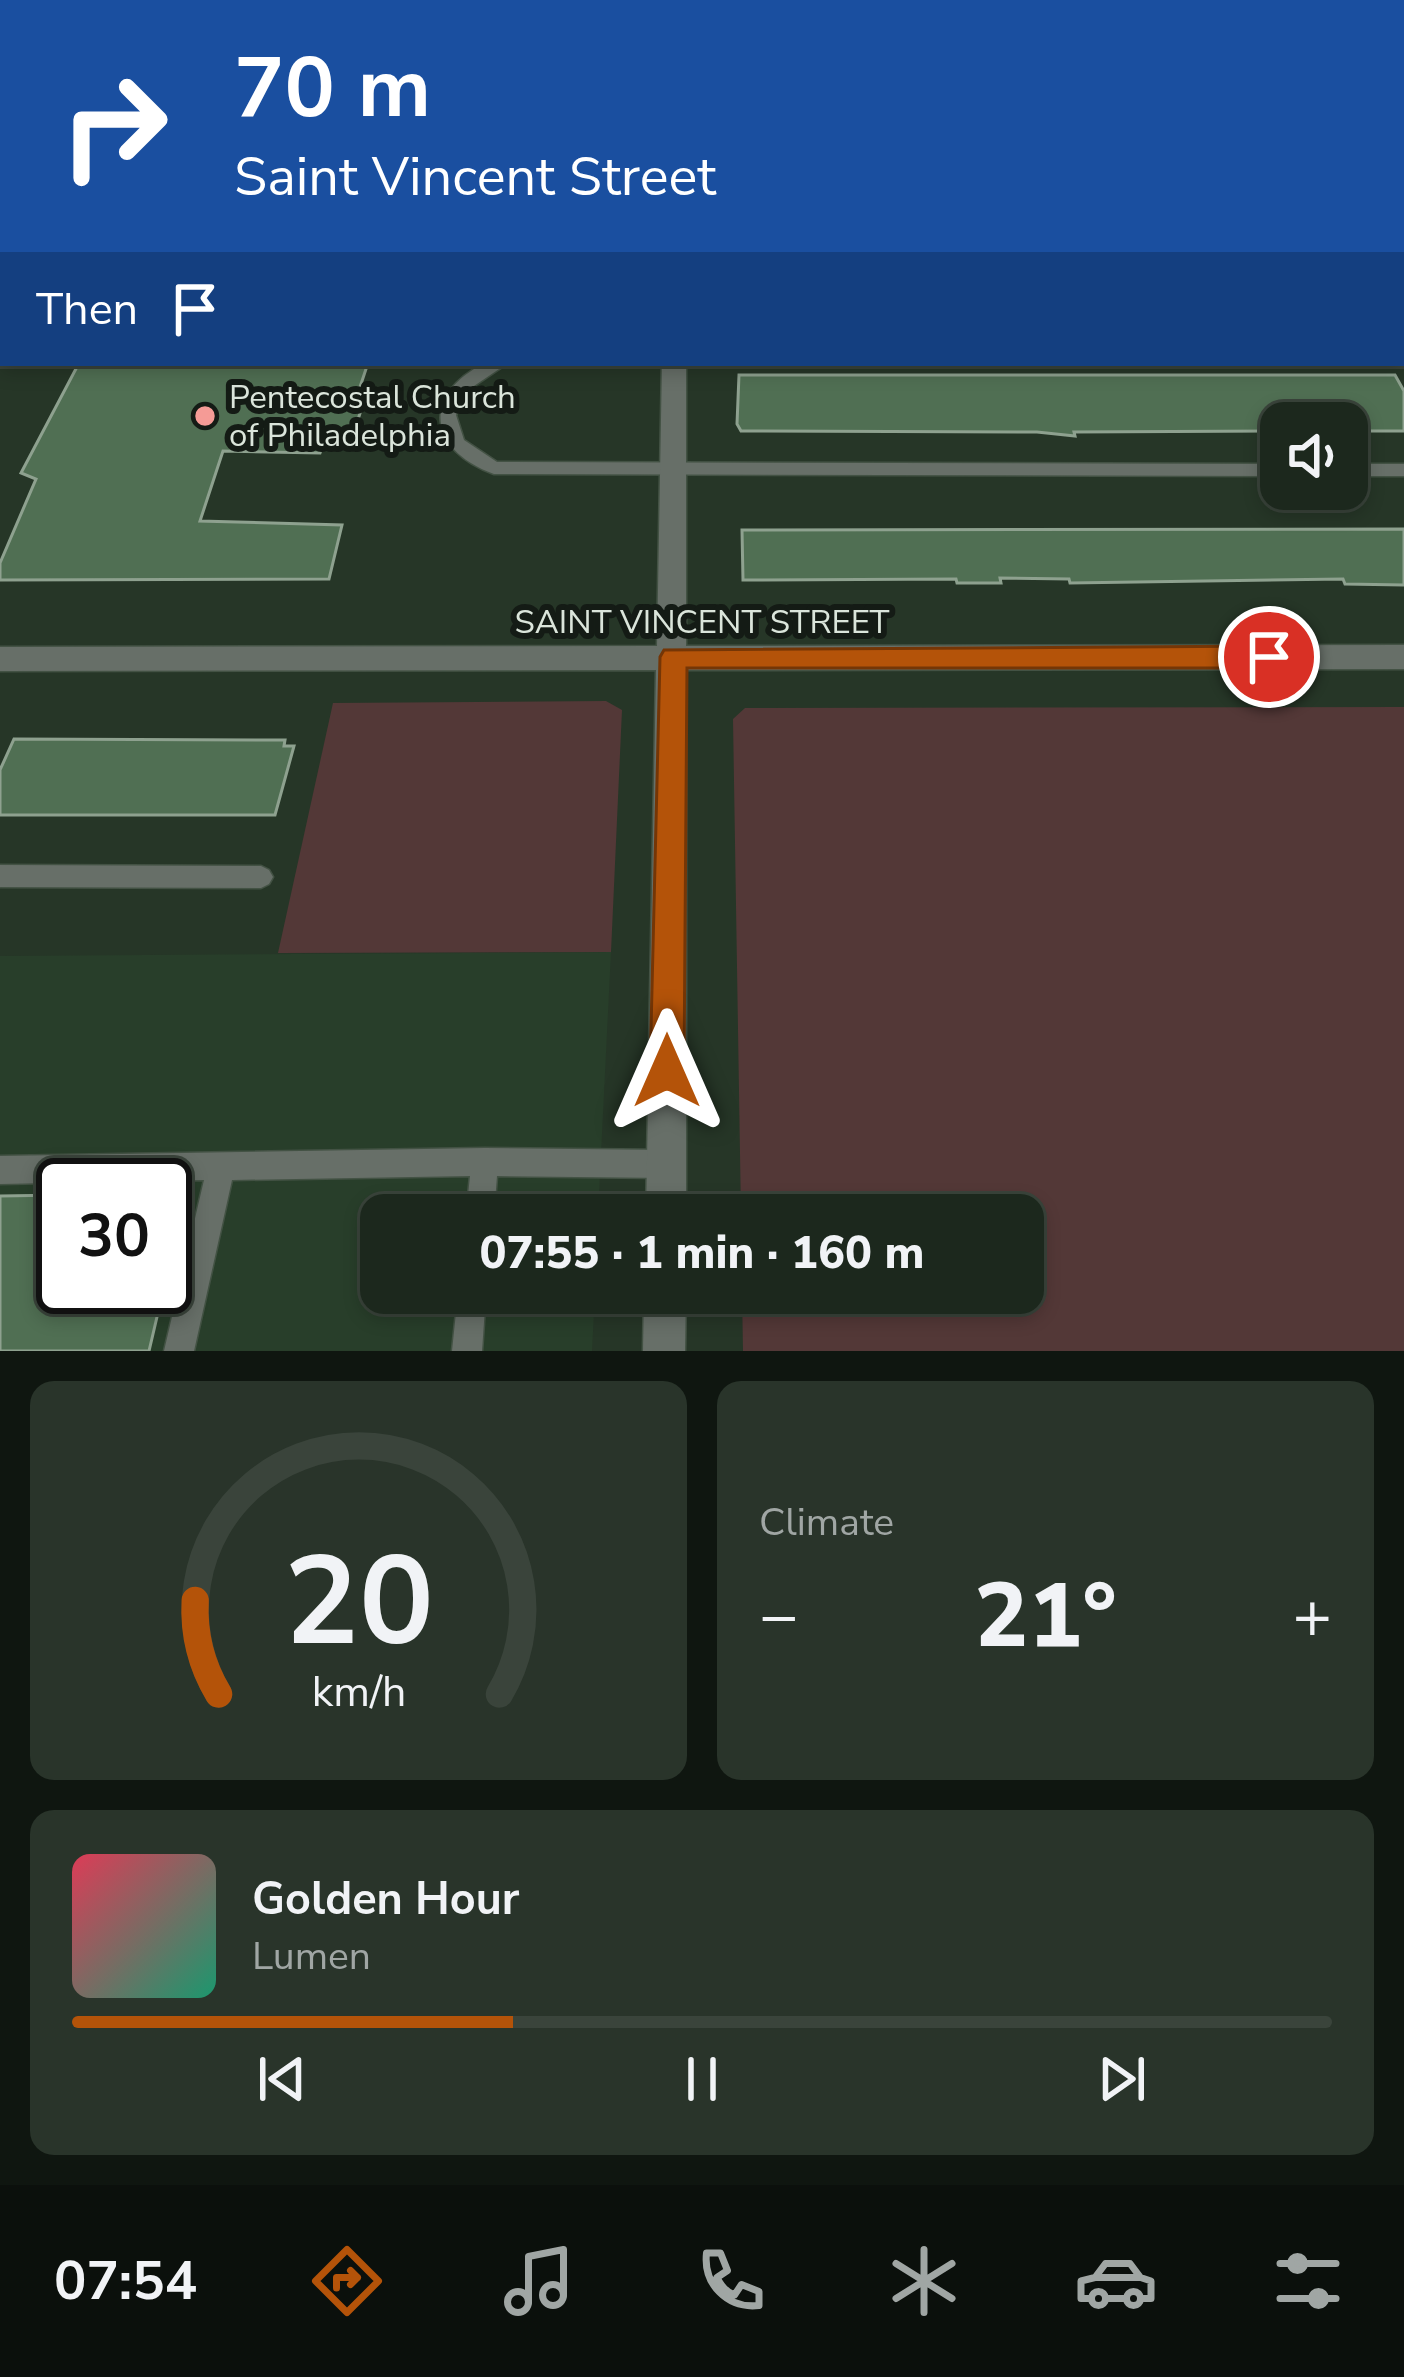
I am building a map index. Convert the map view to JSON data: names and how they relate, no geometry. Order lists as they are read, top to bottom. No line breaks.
{"streets":{"street":["SAINT VINCENT STREET"]},"places":["Pentecostal Church of Philadelphia"],"page":{"turn":["70 m","Saint Vincent Street"],"then":"Then","limit":"30","trip":"07:55 · 1 min · 160 m","tile":"Climate","heat":["−","21°","+"],"song":["Golden Hour","Lumen"],"tabs":"07:54","gauge":["20","km/h"]}}
